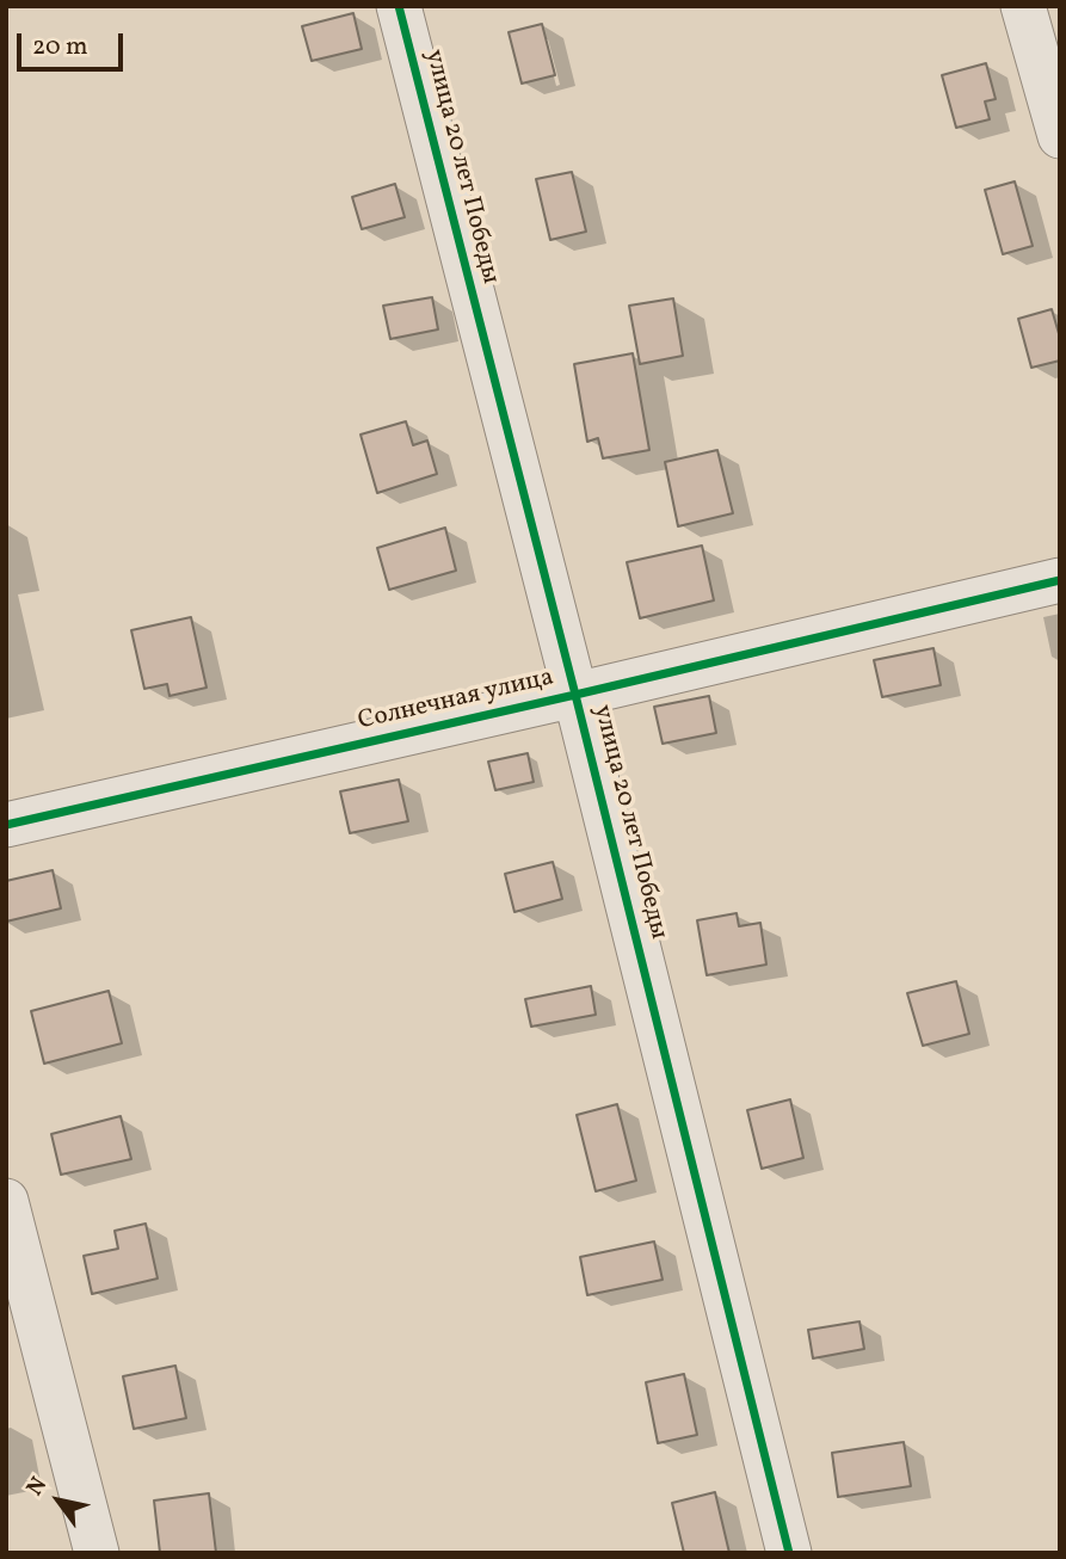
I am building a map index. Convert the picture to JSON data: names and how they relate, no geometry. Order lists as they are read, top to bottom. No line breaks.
{"streets":{"street":["улица 20 лет Победы","Солнечная улица"]},"crossings":[["улица 20 лет Победы","Солнечная улица"]],"scale_bar":"20 m","north":"top left"}
